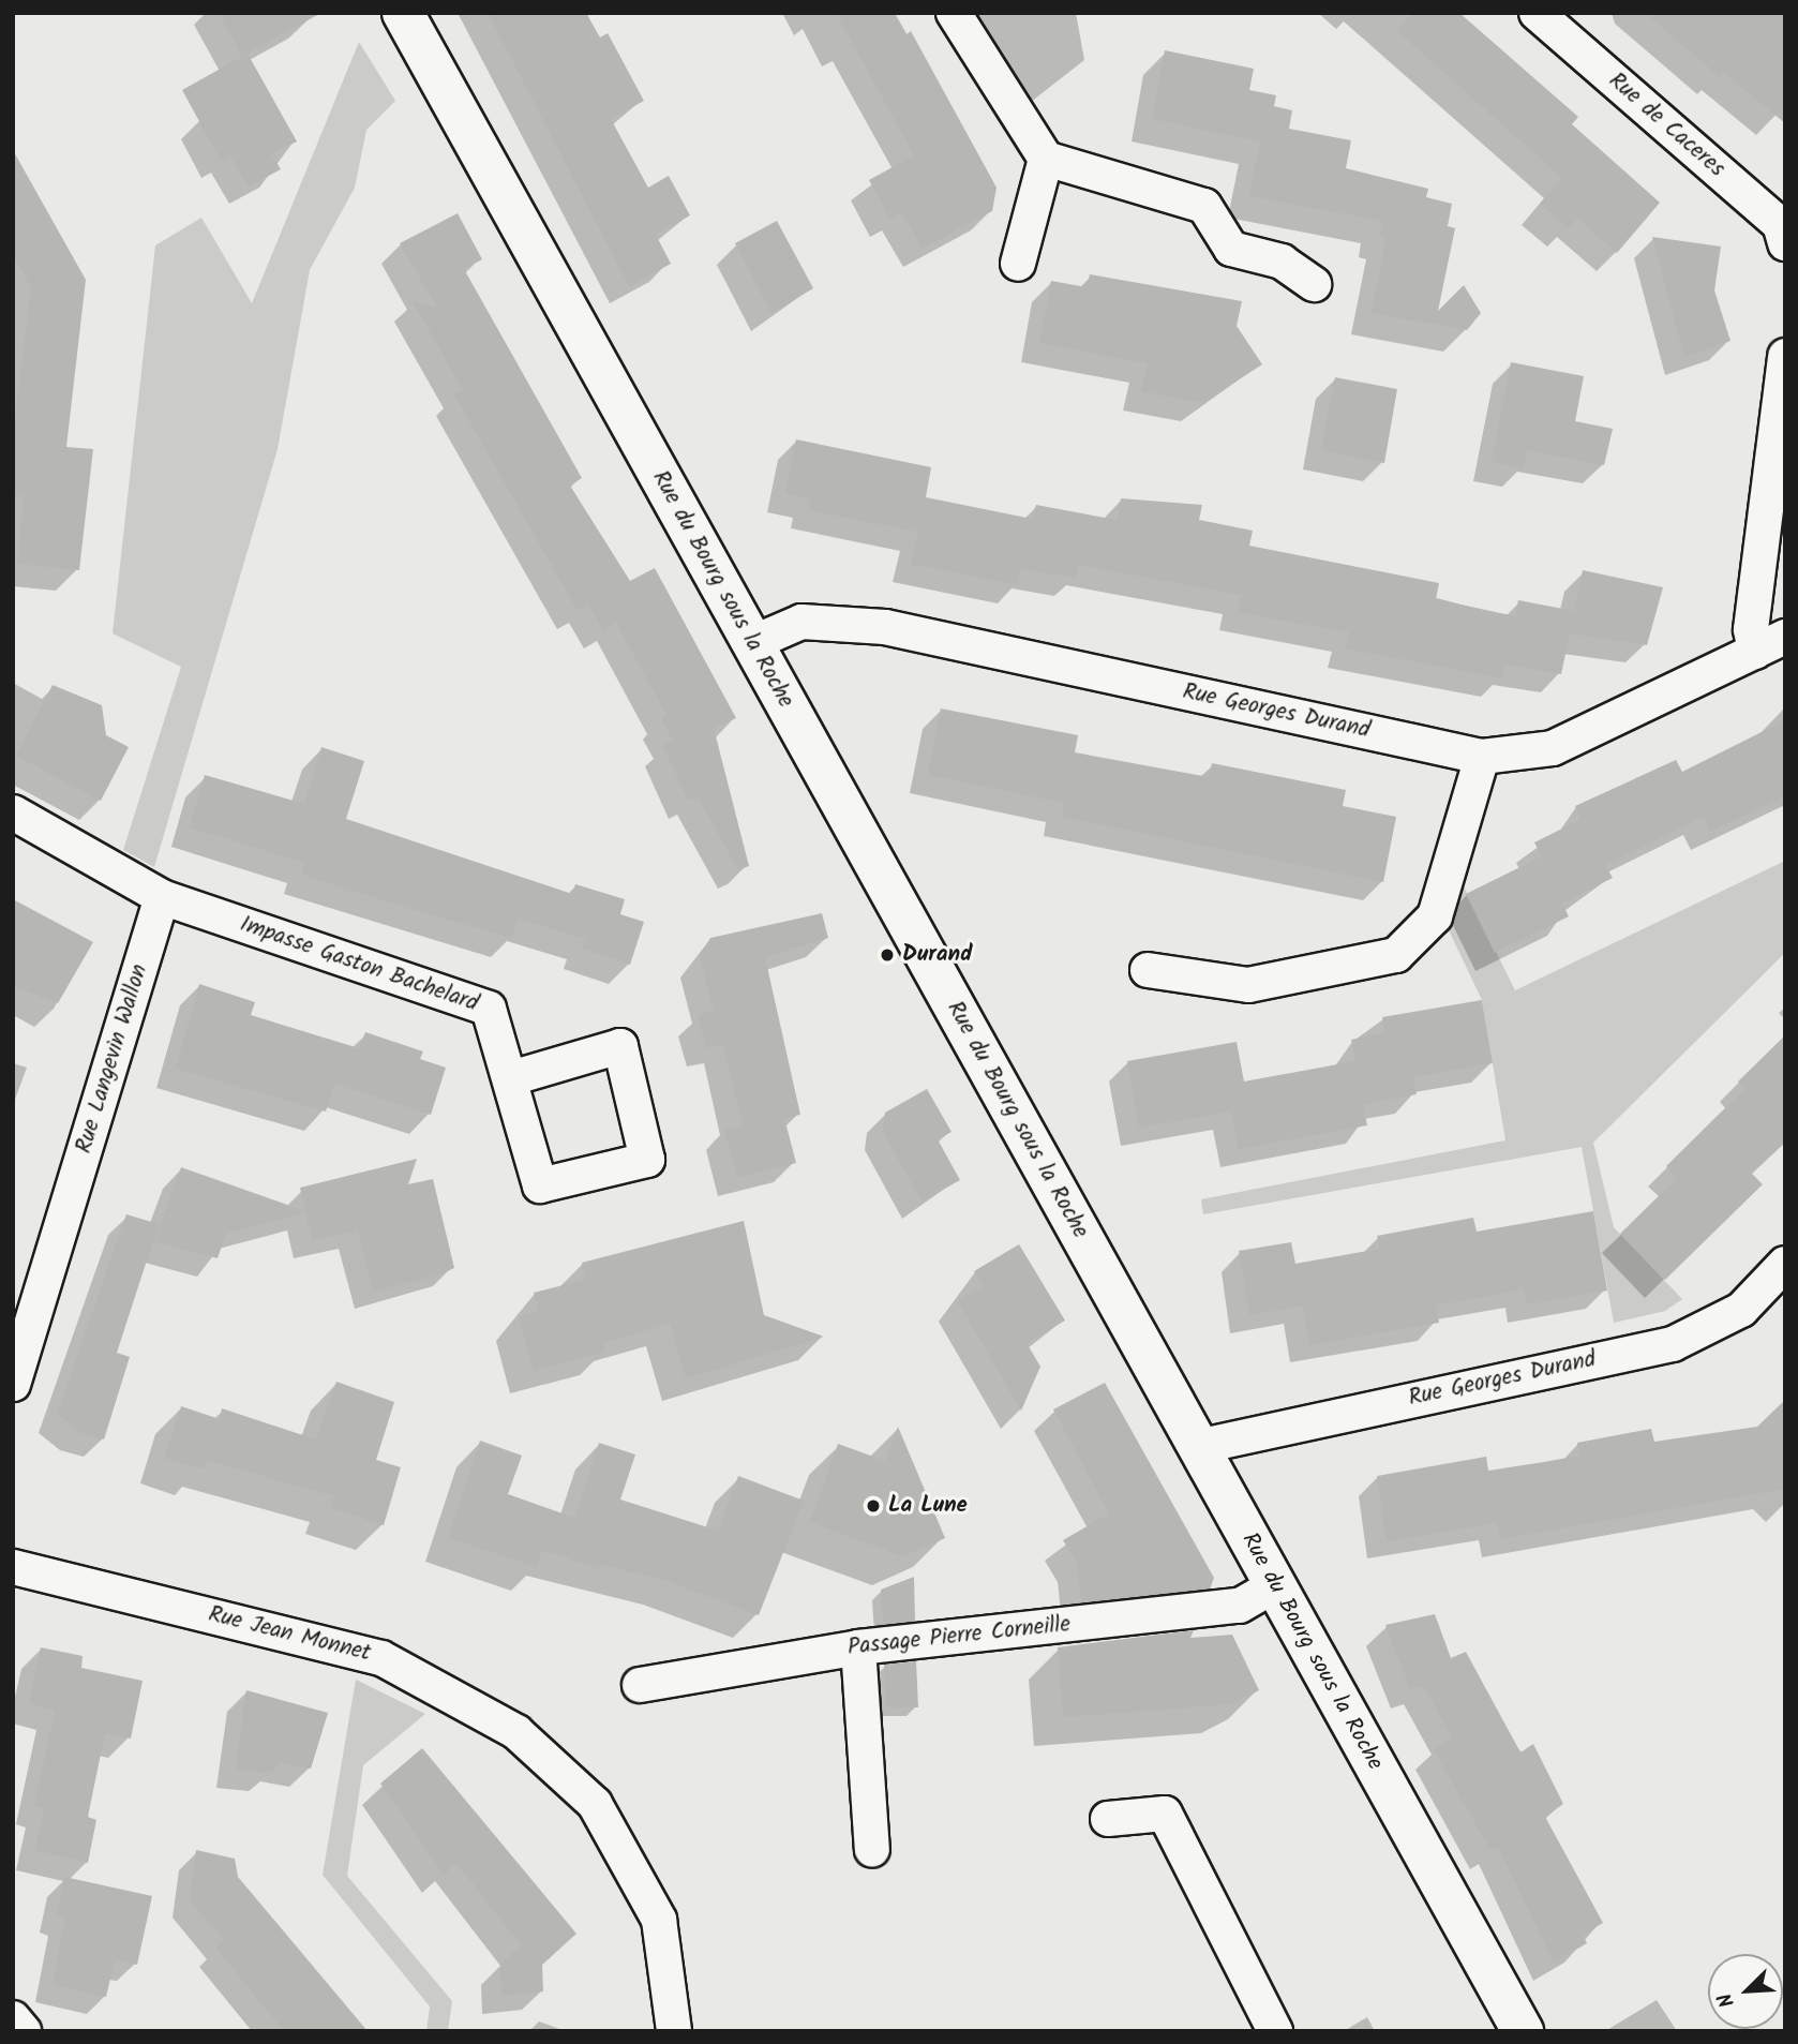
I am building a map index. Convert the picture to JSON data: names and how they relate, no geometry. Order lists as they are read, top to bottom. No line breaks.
{"streets":{"main road":["Rue du Bourg sous la Roche"],"street":["Rue de Caceres","Rue Georges Durand","Impasse Gaston Bachelard","Rue Langevin Wallon","Rue Jean Monnet","Passage Pierre Corneille"]},"crossings":[["Rue du Bourg sous la Roche","Rue Georges Durand"],["Rue du Bourg sous la Roche","Passage Pierre Corneille"],["Impasse Gaston Bachelard","Rue Langevin Wallon"]],"places":["Durand","La Lune"],"north":"bottom left"}
